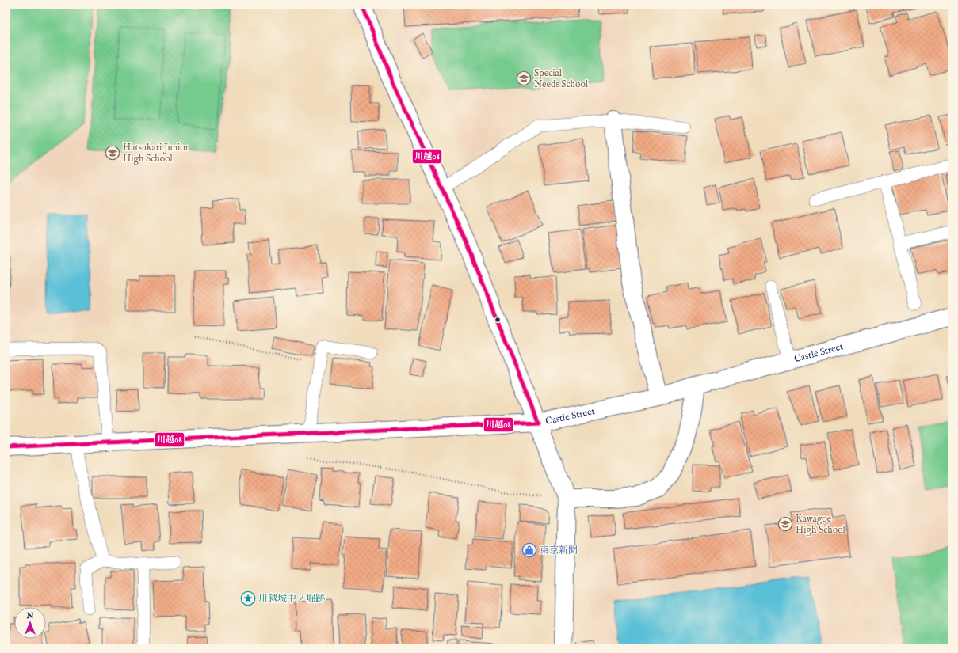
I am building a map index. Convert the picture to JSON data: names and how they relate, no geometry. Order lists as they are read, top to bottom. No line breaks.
{"streets":{"street":["Castle Street"]},"places":{"school or university":["Special Needs School","Hatsukari Junior High School","Kawagoe High School"],"shop":["東京新聞"],"place":["川越城中ノ堀跡"]},"lines":["transit line 川越08"],"north":"top"}
